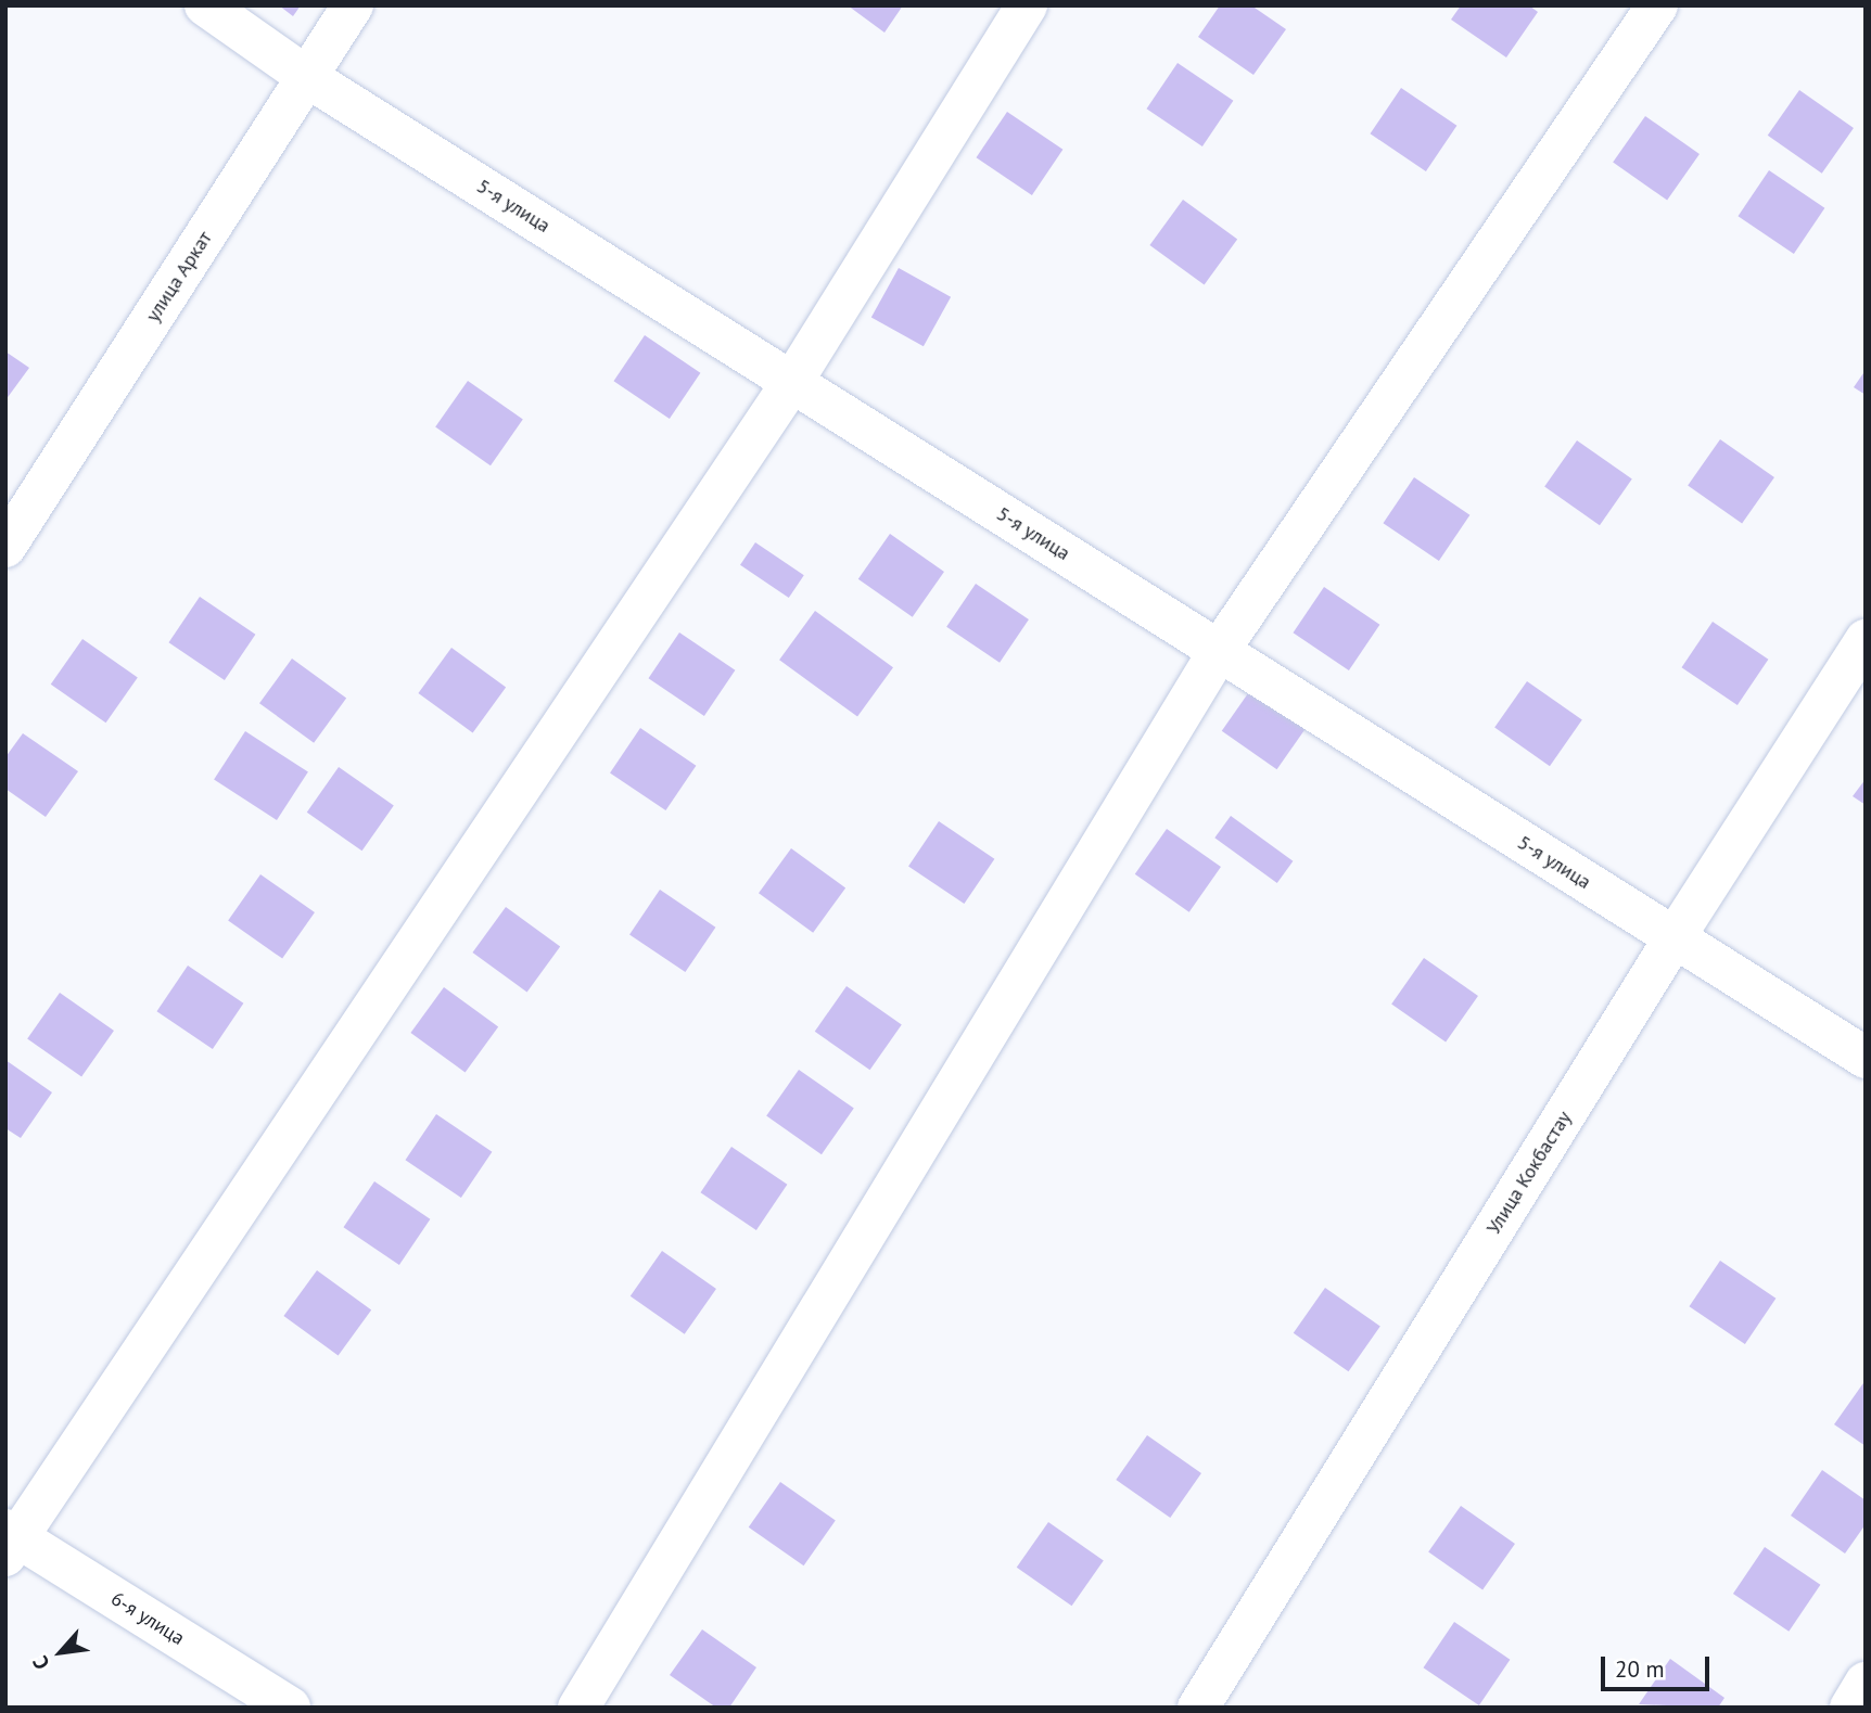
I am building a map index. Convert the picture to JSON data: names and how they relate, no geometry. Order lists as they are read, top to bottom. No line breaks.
{"streets":{"street":["5-я улица","улица Аркат","Улица Кокбастау","6-я улица"]},"crossings":[["5-я улица","улица Аркат"],["5-я улица","Улица Кокбастау"]],"scale_bar":"20 m","north":"bottom left"}
